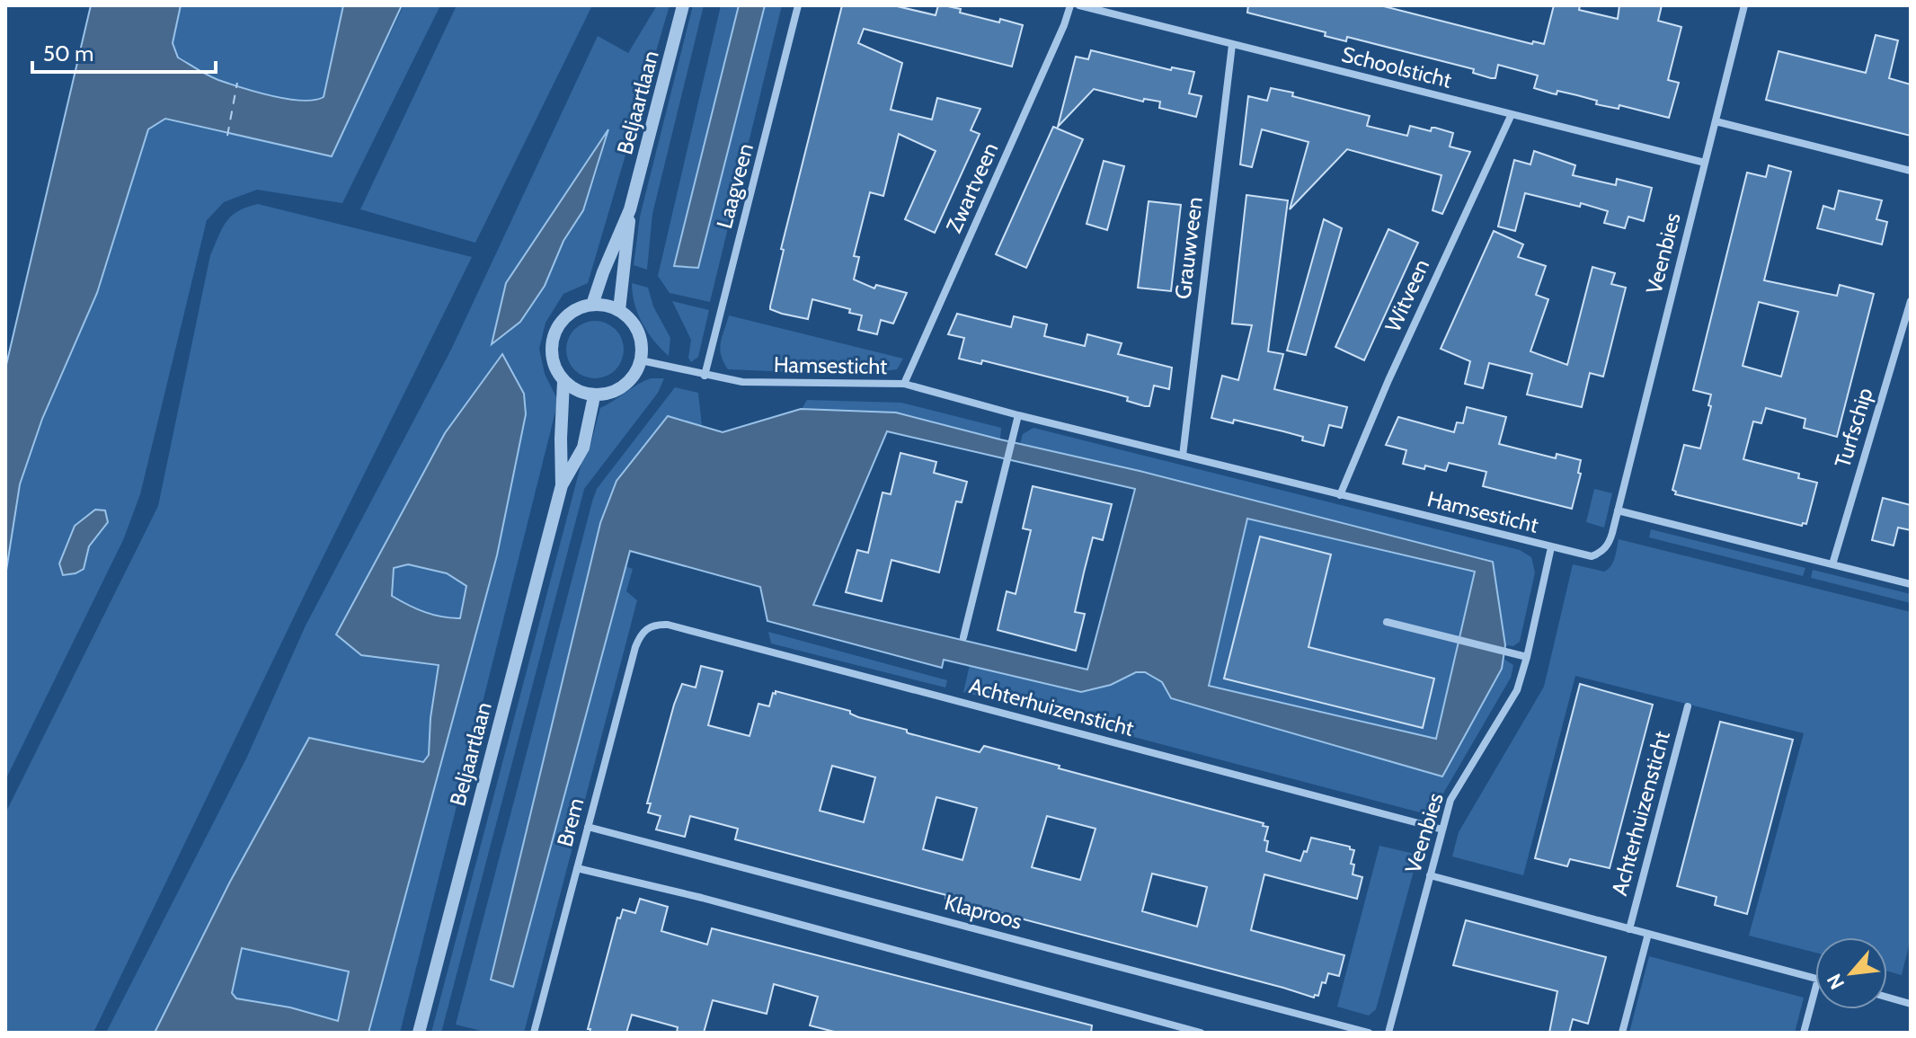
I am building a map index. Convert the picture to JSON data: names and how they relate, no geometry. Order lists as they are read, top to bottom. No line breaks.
{"streets":{"street":["Schoolsticht","Beljaartlaan","Laagveen","Zwartveen","Grauwveen","Veenbies","Witveen","Hamsesticht","Turfschip","Achterhuizensticht","Brem","Klaproos"]},"crossings":[["Schoolsticht","Grauwveen"],["Schoolsticht","Veenbies"],["Schoolsticht","Witveen"],["Beljaartlaan","Hamsesticht"],["Laagveen","Hamsesticht"],["Zwartveen","Hamsesticht"],["Grauwveen","Hamsesticht"],["Veenbies","Hamsesticht"],["Veenbies","Achterhuizensticht"],["Witveen","Hamsesticht"],["Achterhuizensticht","Brem"],["Brem","Klaproos"]],"scale_bar":"50 m","north":"bottom left"}
